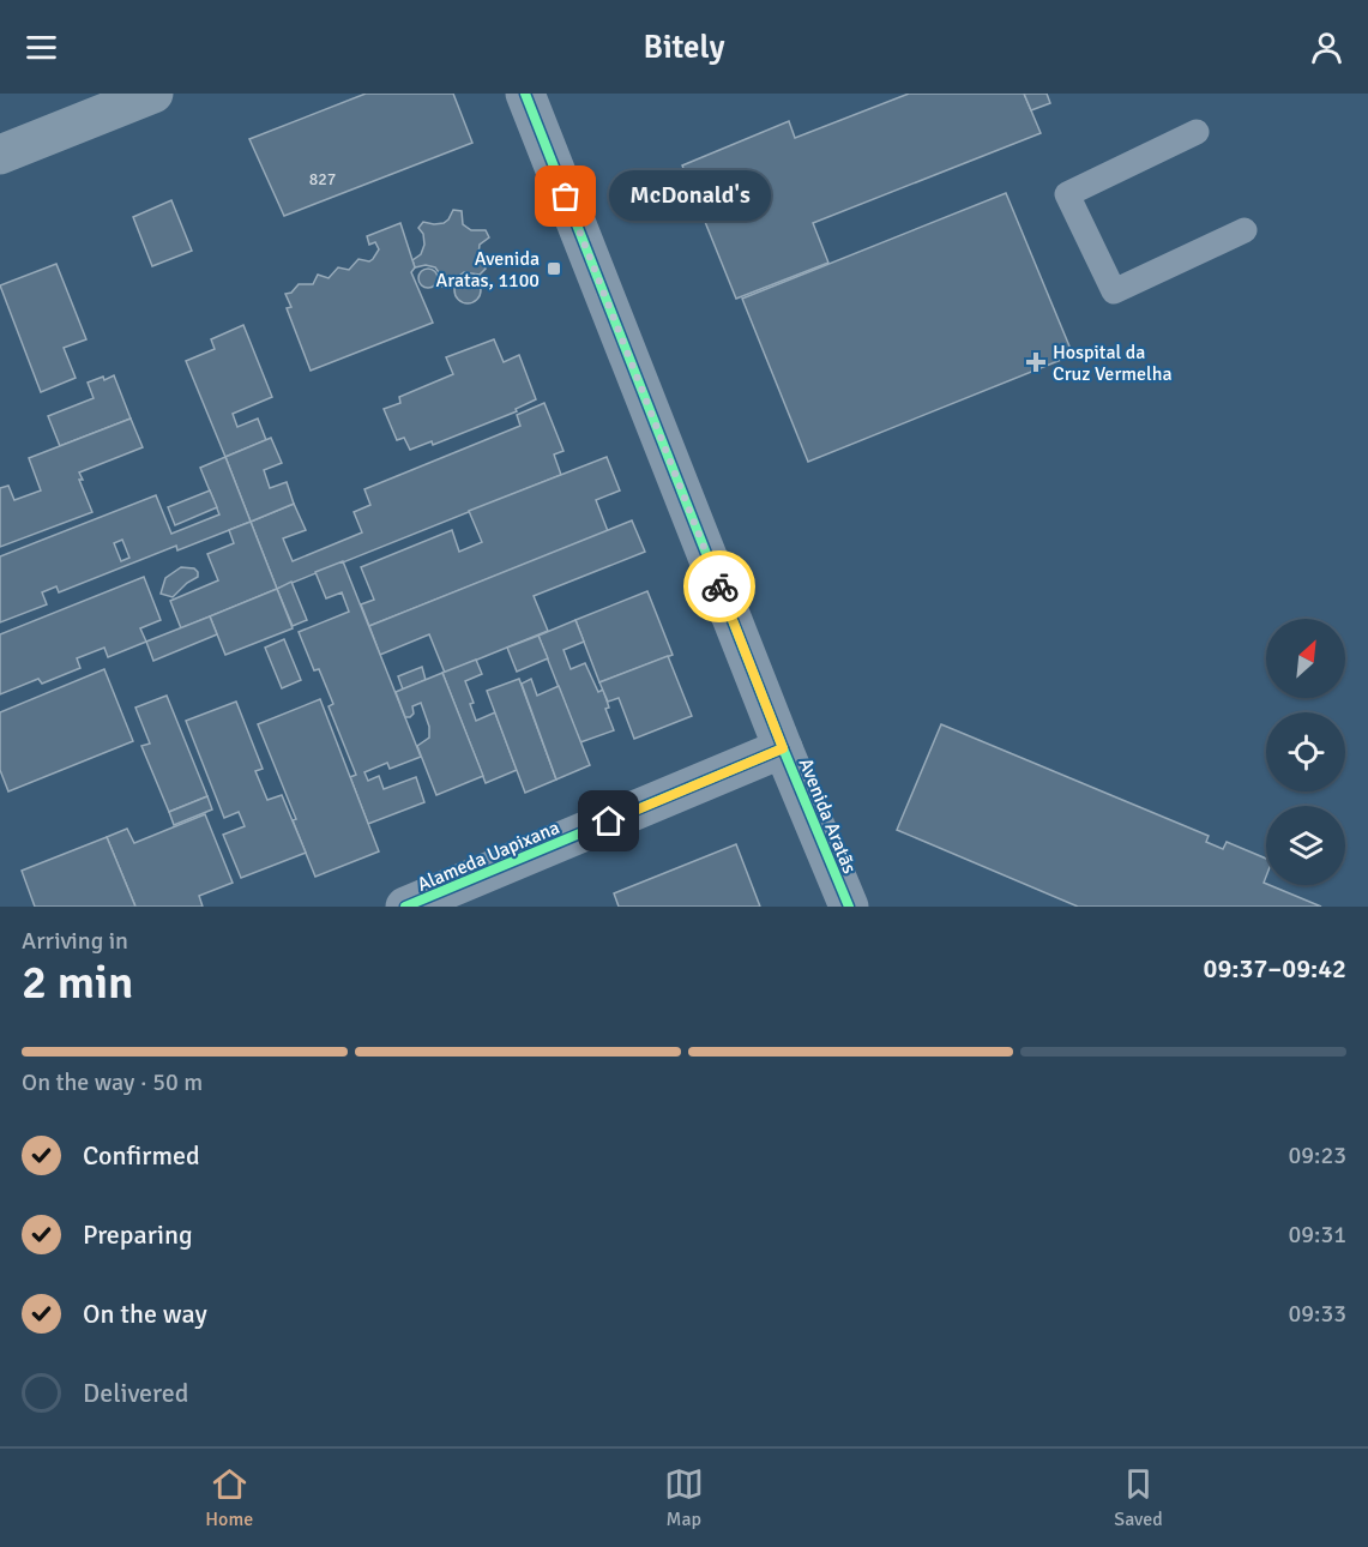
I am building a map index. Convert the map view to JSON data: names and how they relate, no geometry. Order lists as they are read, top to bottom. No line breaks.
{"streets":{"street":["Avenida Aratãs","Alameda Uapixana"]},"crossings":[["Avenida Aratãs","Alameda Uapixana"]],"places":{"other":["McDonald's"],"transit":["Avenida Aratas, 1100"],"health":["Hospital da Cruz Vermelha"]},"house_numbers":["827"],"north":"top right","page":{"header":"Bitely","bubble":"McDonald's","heading":["2 min","Arriving in","09:37–09:42"],"bar":"On the way · 50 m","list":[["Confirmed","09:23"],["Preparing","09:31"],["On the way","09:33"],"Delivered"],"tabs":["Home","Map","Saved"]}}
